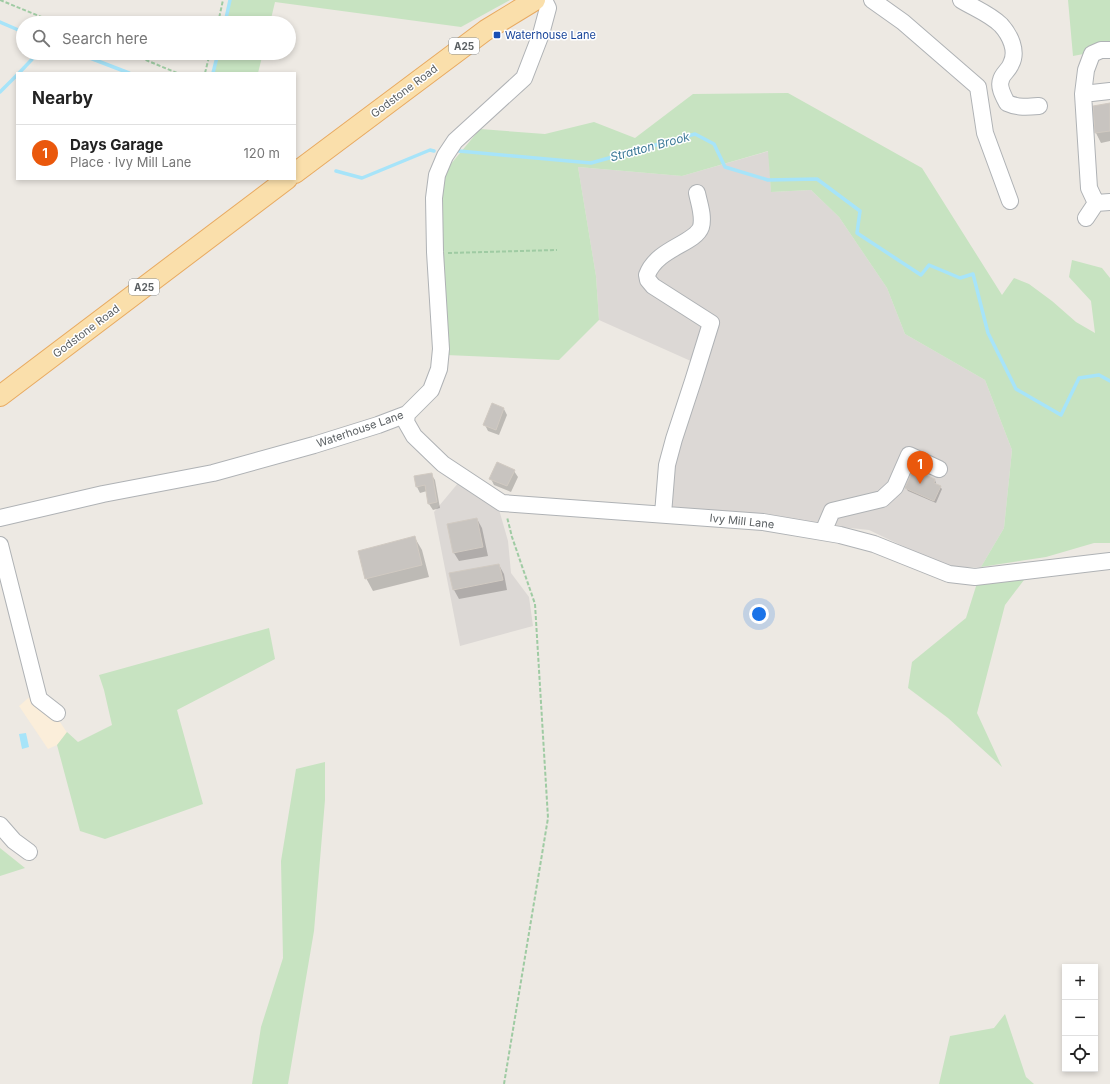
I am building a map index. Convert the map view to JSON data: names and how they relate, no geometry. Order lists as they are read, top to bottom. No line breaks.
{"streets":{"main road":["A25","Godstone Road"],"street":["Waterhouse Lane","Ivy Mill Lane"]},"crossings":[["Waterhouse Lane","Ivy Mill Lane"]],"water":["Stratton Brook"],"places":{"transit":["Waterhouse Lane"]},"page":{"search":"Search here","heading":"Nearby","list":[{"mark":"1","name":"Days Garage","note":"Place · Ivy Mill Lane","value":"120 m"}],"pins":"1","map_buttons":["+","−"]}}
